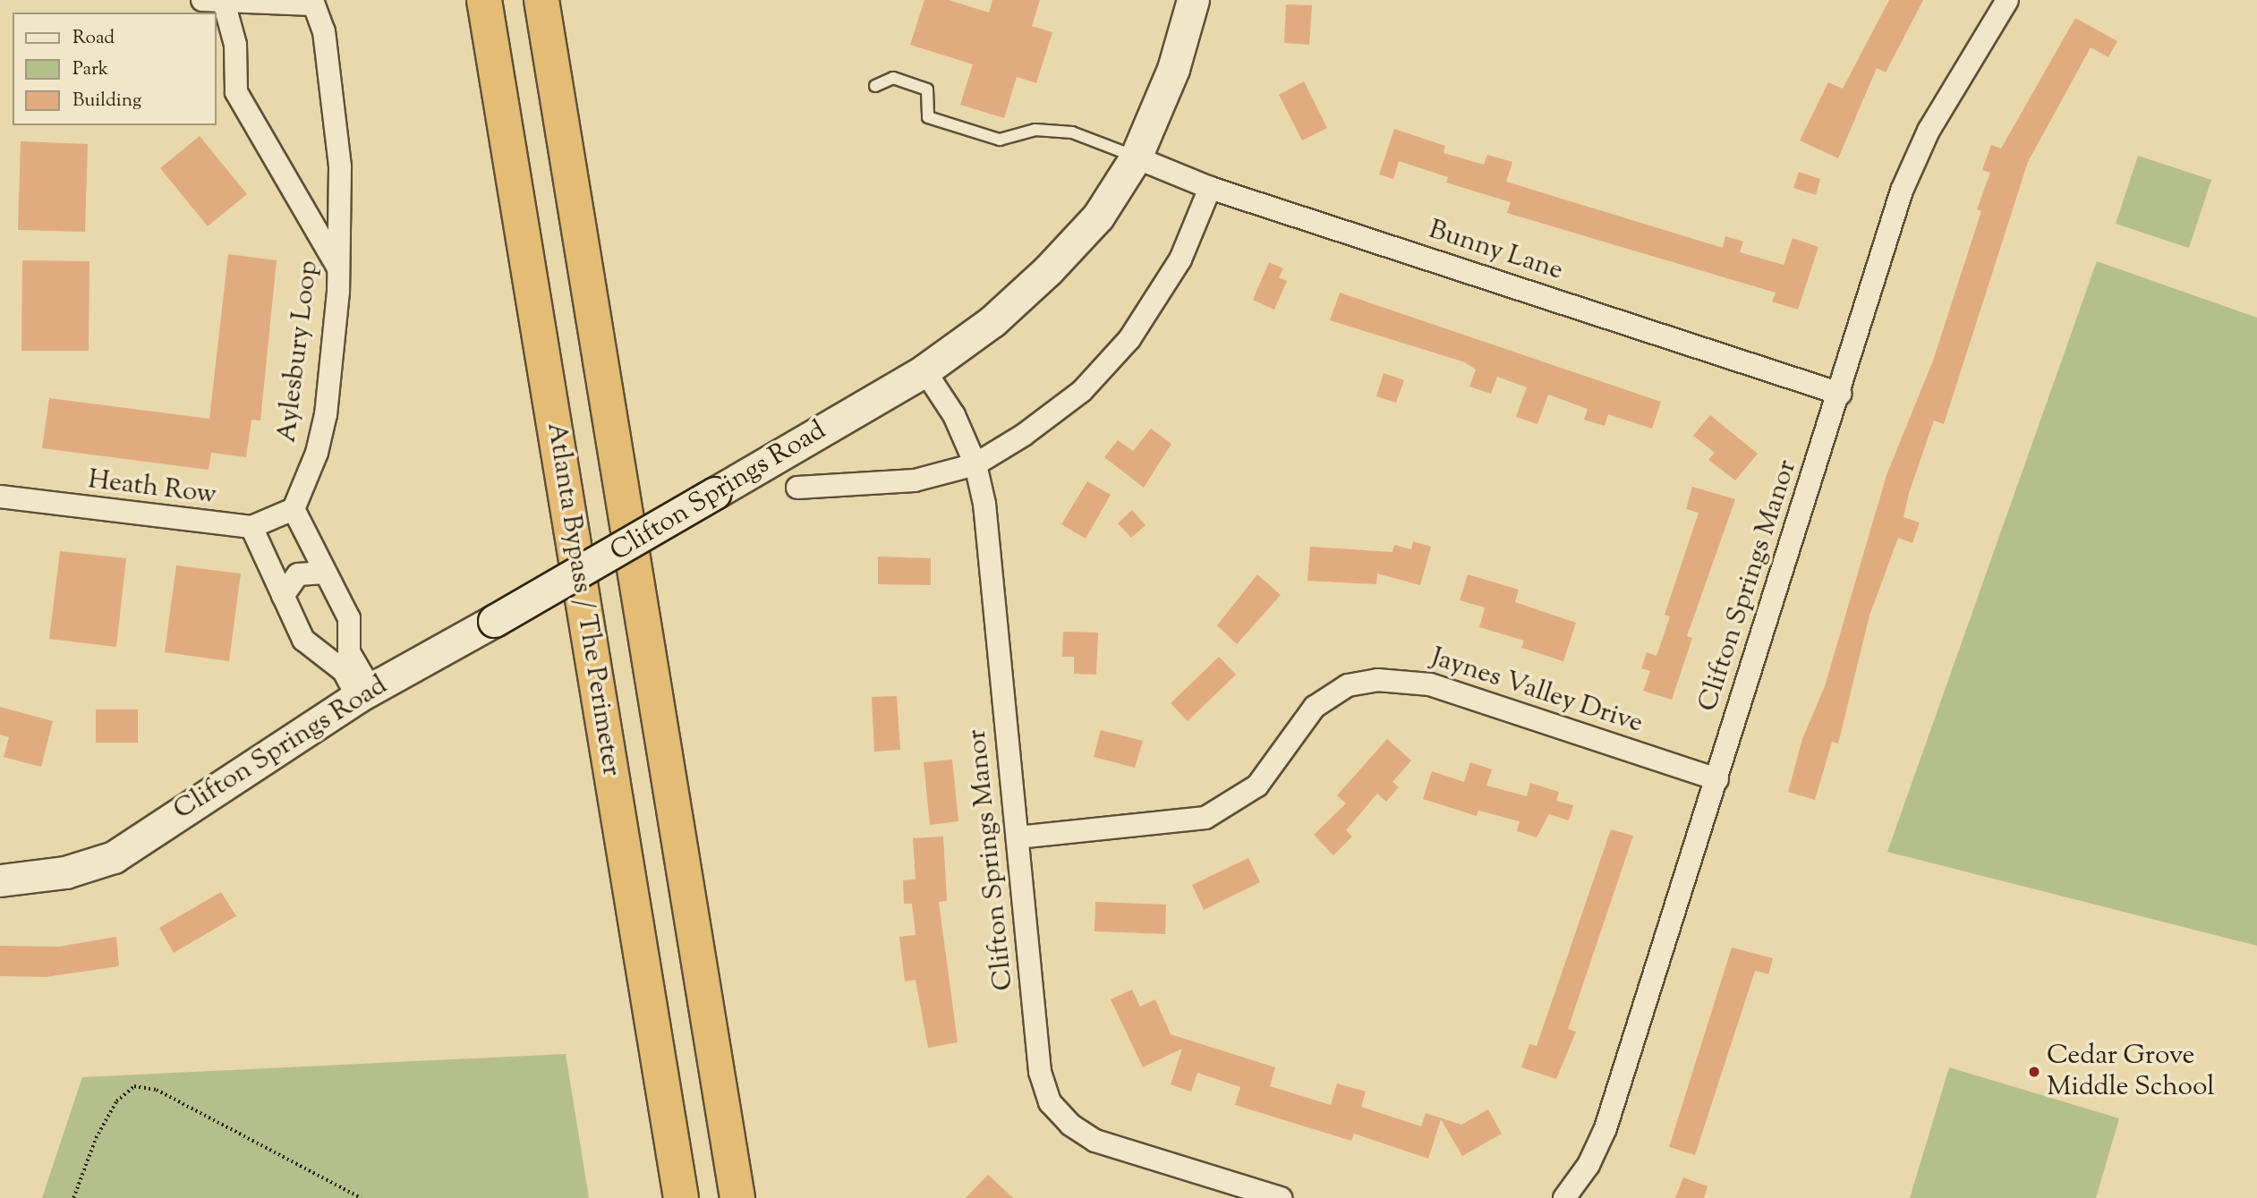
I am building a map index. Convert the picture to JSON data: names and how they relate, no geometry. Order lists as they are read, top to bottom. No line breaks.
{"streets":{"highway":["Atlanta Bypass / The Perimeter"],"street":["Bunny Lane","Aylesbury Loop","Heath Row","Clifton Springs Road","Clifton Springs Manor","Jaynes Valley Drive"]},"crossings":[["Bunny Lane","Clifton Springs Road"],["Bunny Lane","Clifton Springs Manor"],["Aylesbury Loop","Heath Row"],["Clifton Springs Road","Clifton Springs Manor"],["Clifton Springs Manor","Jaynes Valley Drive"]],"places":["Cedar Grove Middle School"],"legend":["Road","Park","Building"]}
